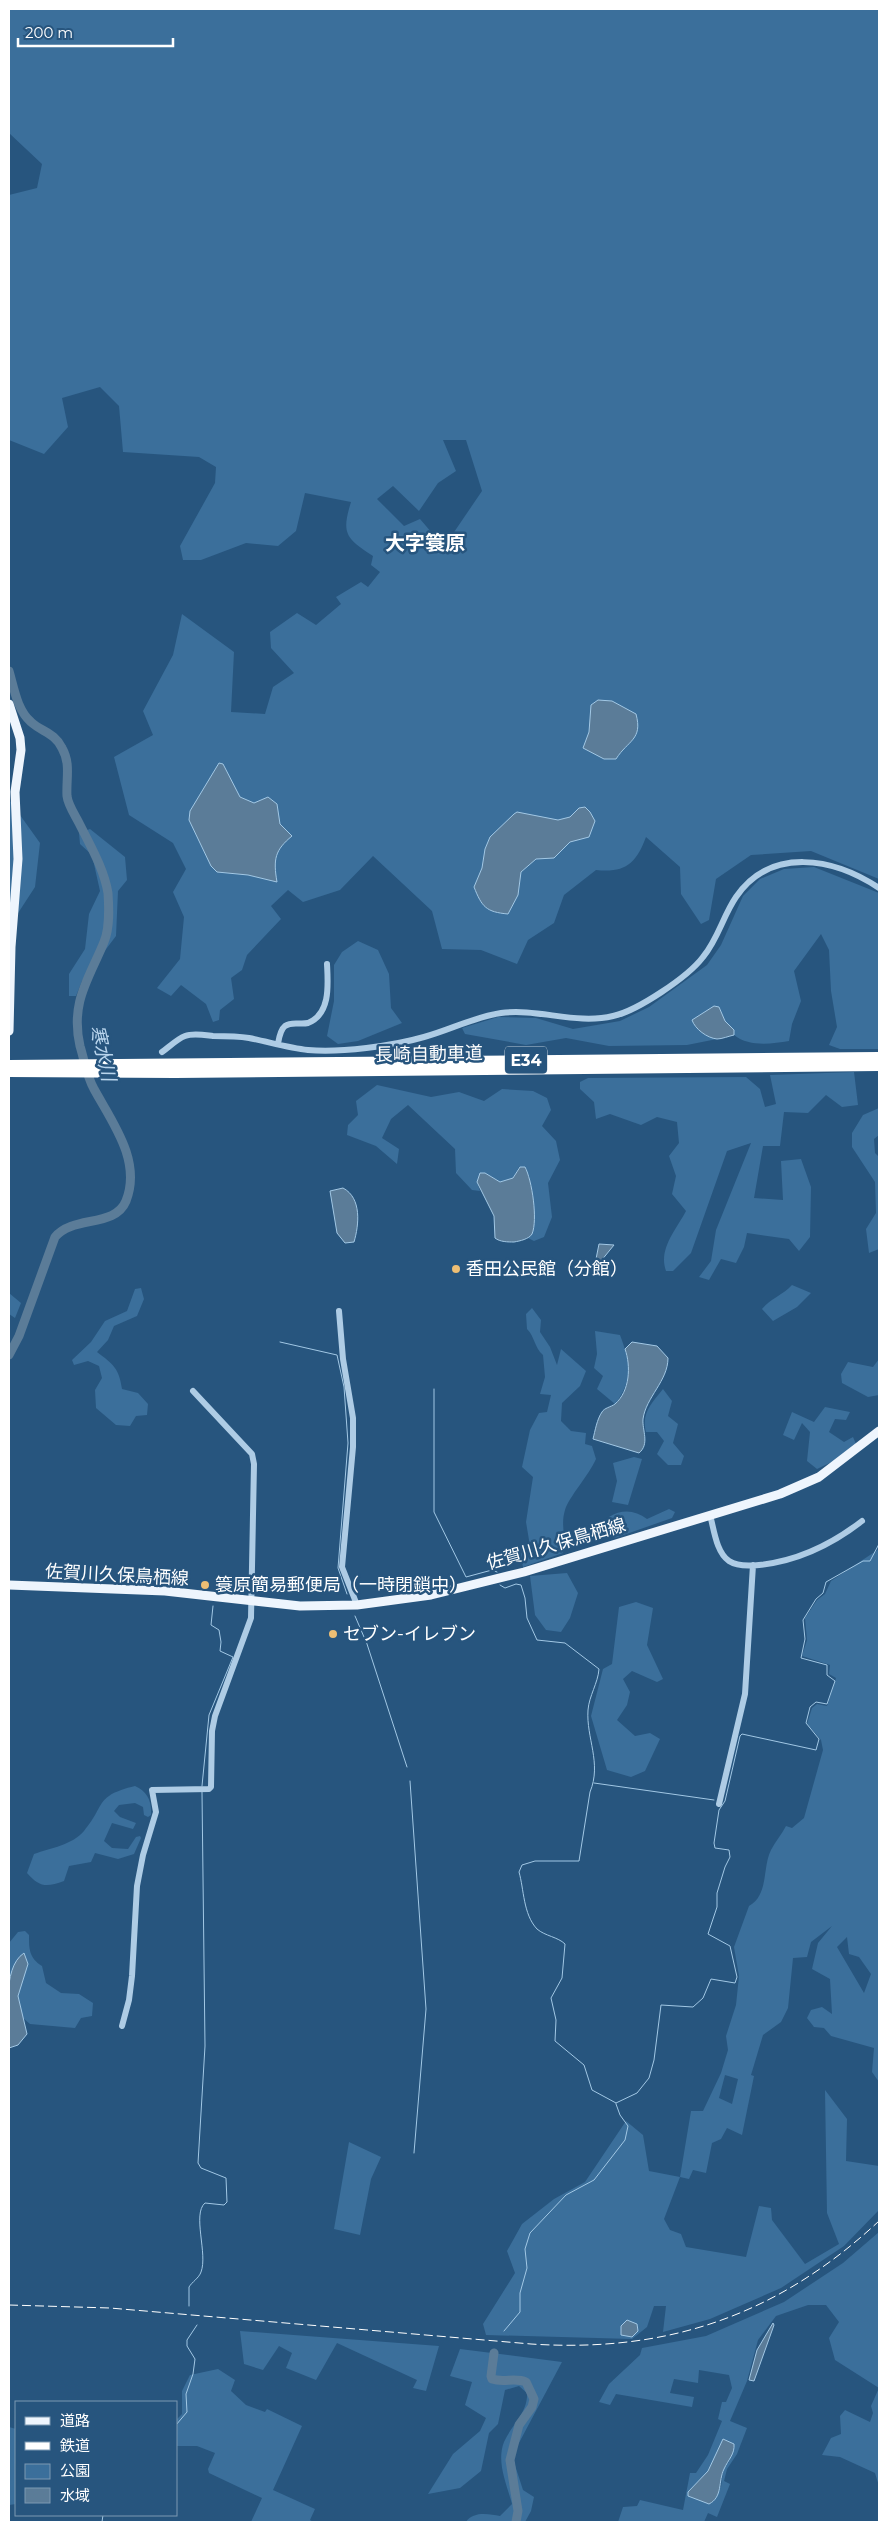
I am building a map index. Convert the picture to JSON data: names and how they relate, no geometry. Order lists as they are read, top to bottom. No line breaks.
{"streets":{"highway":["長崎自動車道","E34"],"main road":["佐賀川久保鳥栖線"]},"districts":["大字簑原"],"water":["寒水川"],"places":["香田公民館（分館）","簑原簡易郵便局（一時閉鎖中）","セブン-イレブン"],"legend":["道路","鉄道","公園","水域"],"scale_bar":"200 m"}
